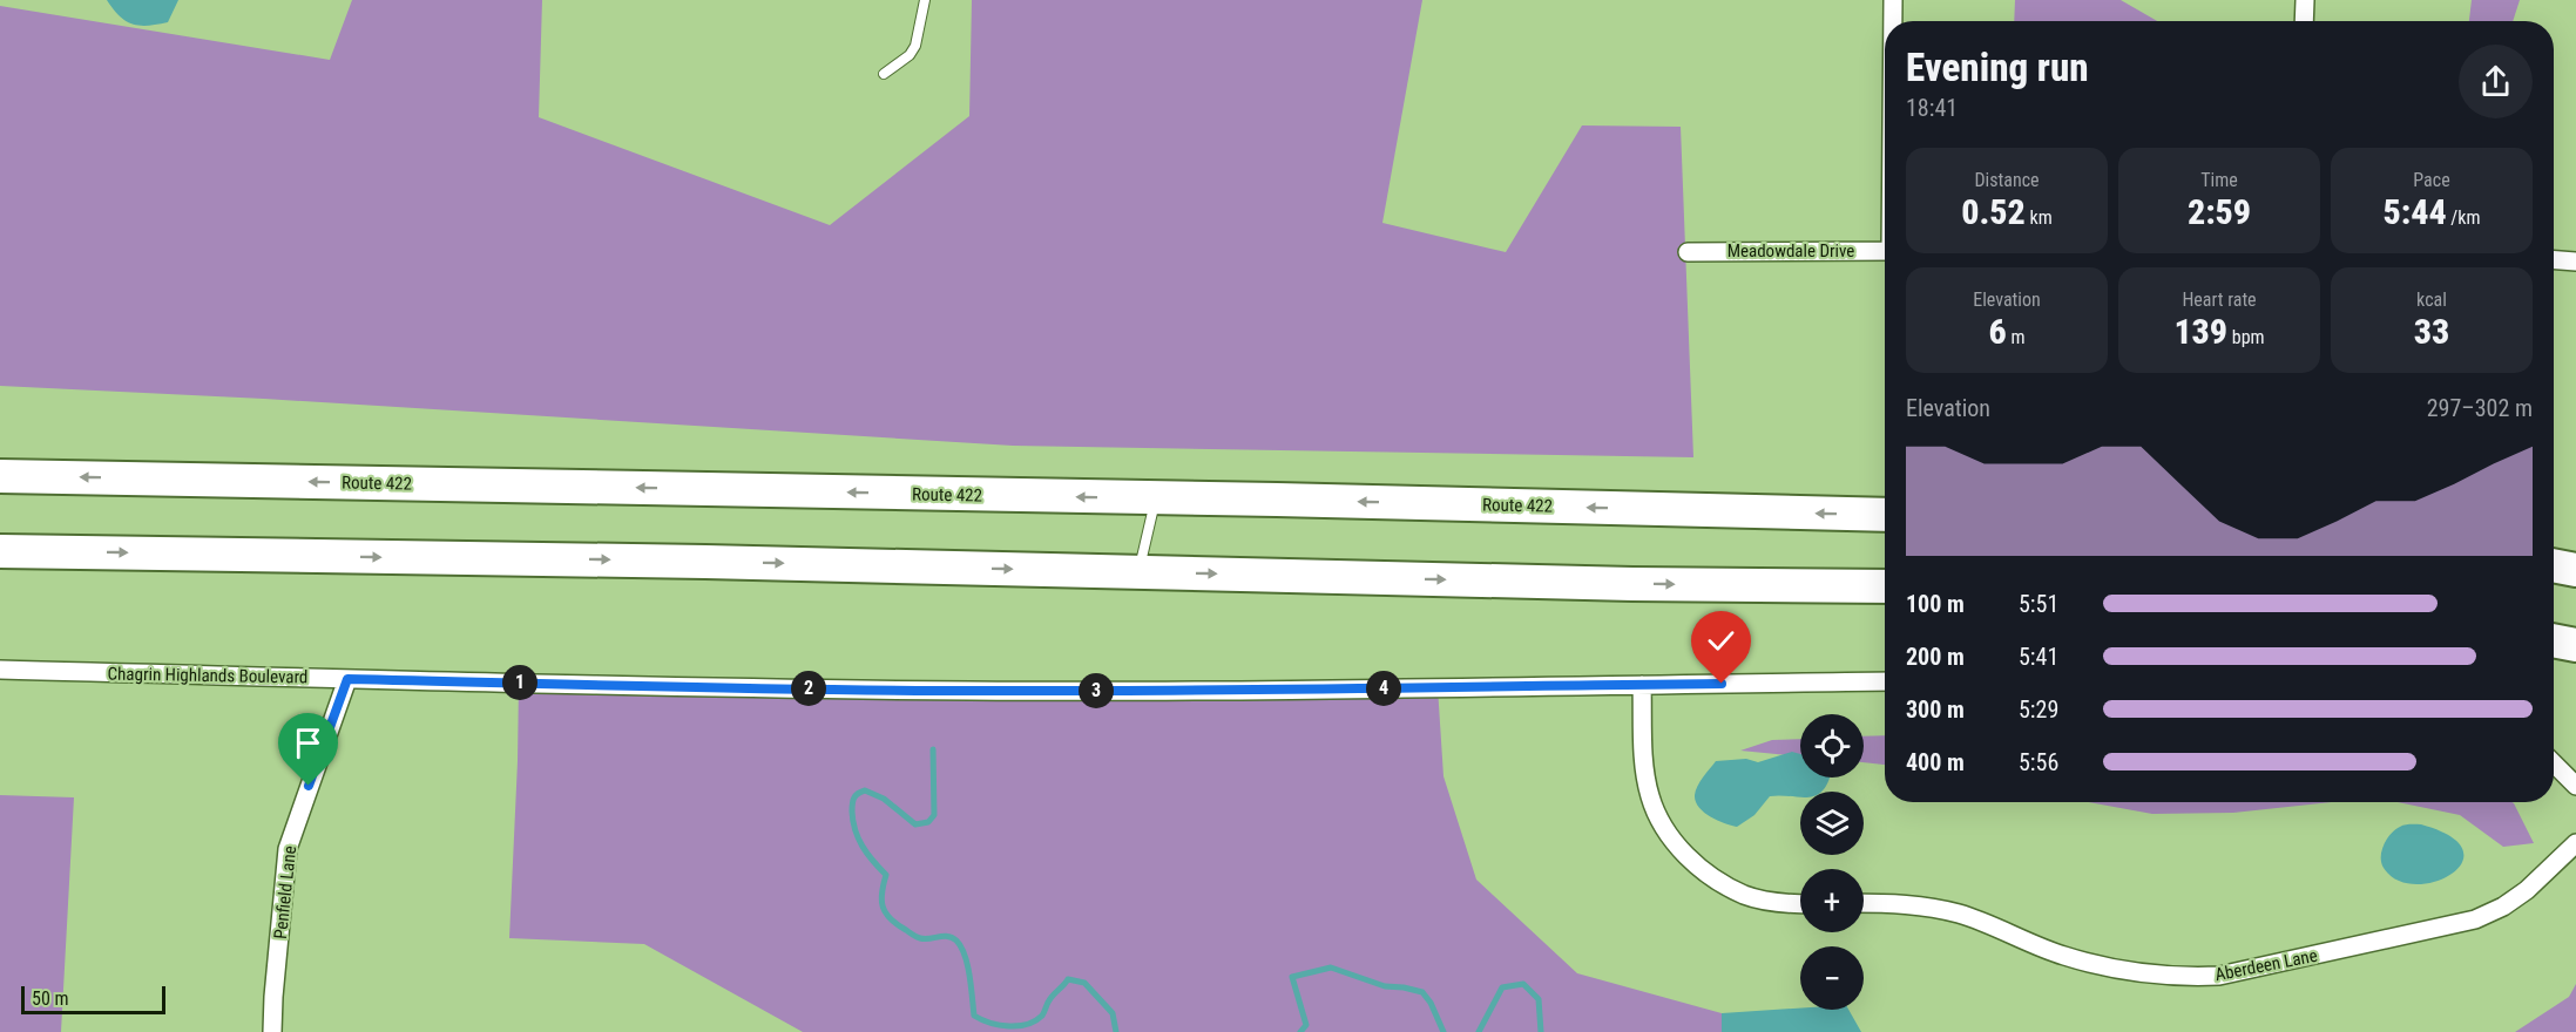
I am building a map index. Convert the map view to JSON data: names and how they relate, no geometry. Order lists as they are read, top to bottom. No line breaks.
{"streets":{"highway":["Route 422"],"street":["Meadowdale Drive","Chagrin Highlands Boulevard","Penfield Lane","Aberdeen Lane"]},"crossings":[["Chagrin Highlands Boulevard","Penfield Lane"]],"scale_bar":"50 m","page":{"heading":["Evening run","18:41"],"stats":[["Distance","0.52 km"],["Time","2:59"],["Pace","5:44 /km"],["Elevation","6 m"],["Heart rate","139 bpm"],["kcal","33"]],"chart":["Elevation","297–302 m"],"list":[{"name":"100 m","note":"5:51"},{"name":"200 m","note":"5:41"},{"name":"300 m","note":"5:29"},{"name":"400 m","note":"5:56"}],"pins":["1","2","4","3"],"map_buttons":["+","−"],"scale":"50 m"}}
